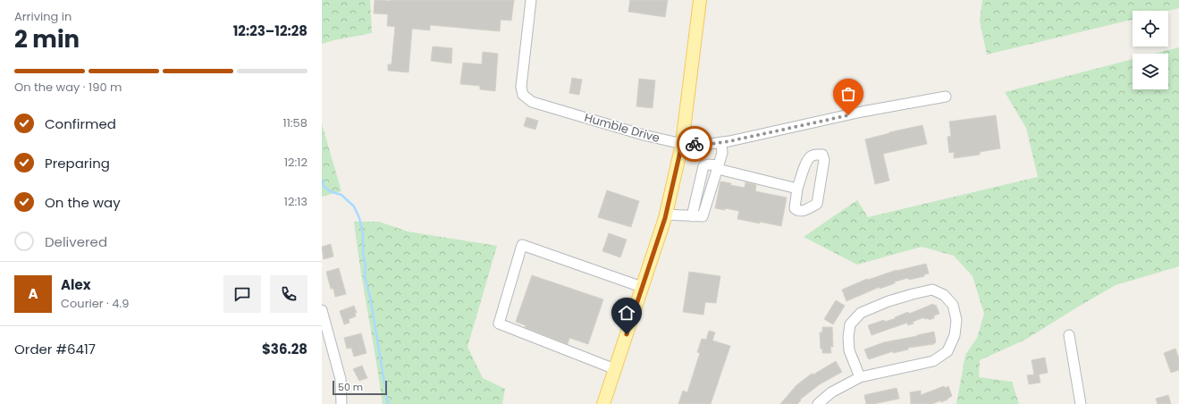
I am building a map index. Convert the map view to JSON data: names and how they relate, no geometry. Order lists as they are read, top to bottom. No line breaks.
{"streets":{"street":["Humble Drive"]},"scale_bar":"50 m","page":{"heading":["2 min","Arriving in","12:23–12:28"],"panel":["Alex","Courier · 4.9","Order #6417","$36.28"],"bar":"On the way · 190 m","list":[["Confirmed","11:58"],["Preparing","12:12"],["On the way","12:13"],"Delivered"],"round":"A","scale":"50 m"}}
